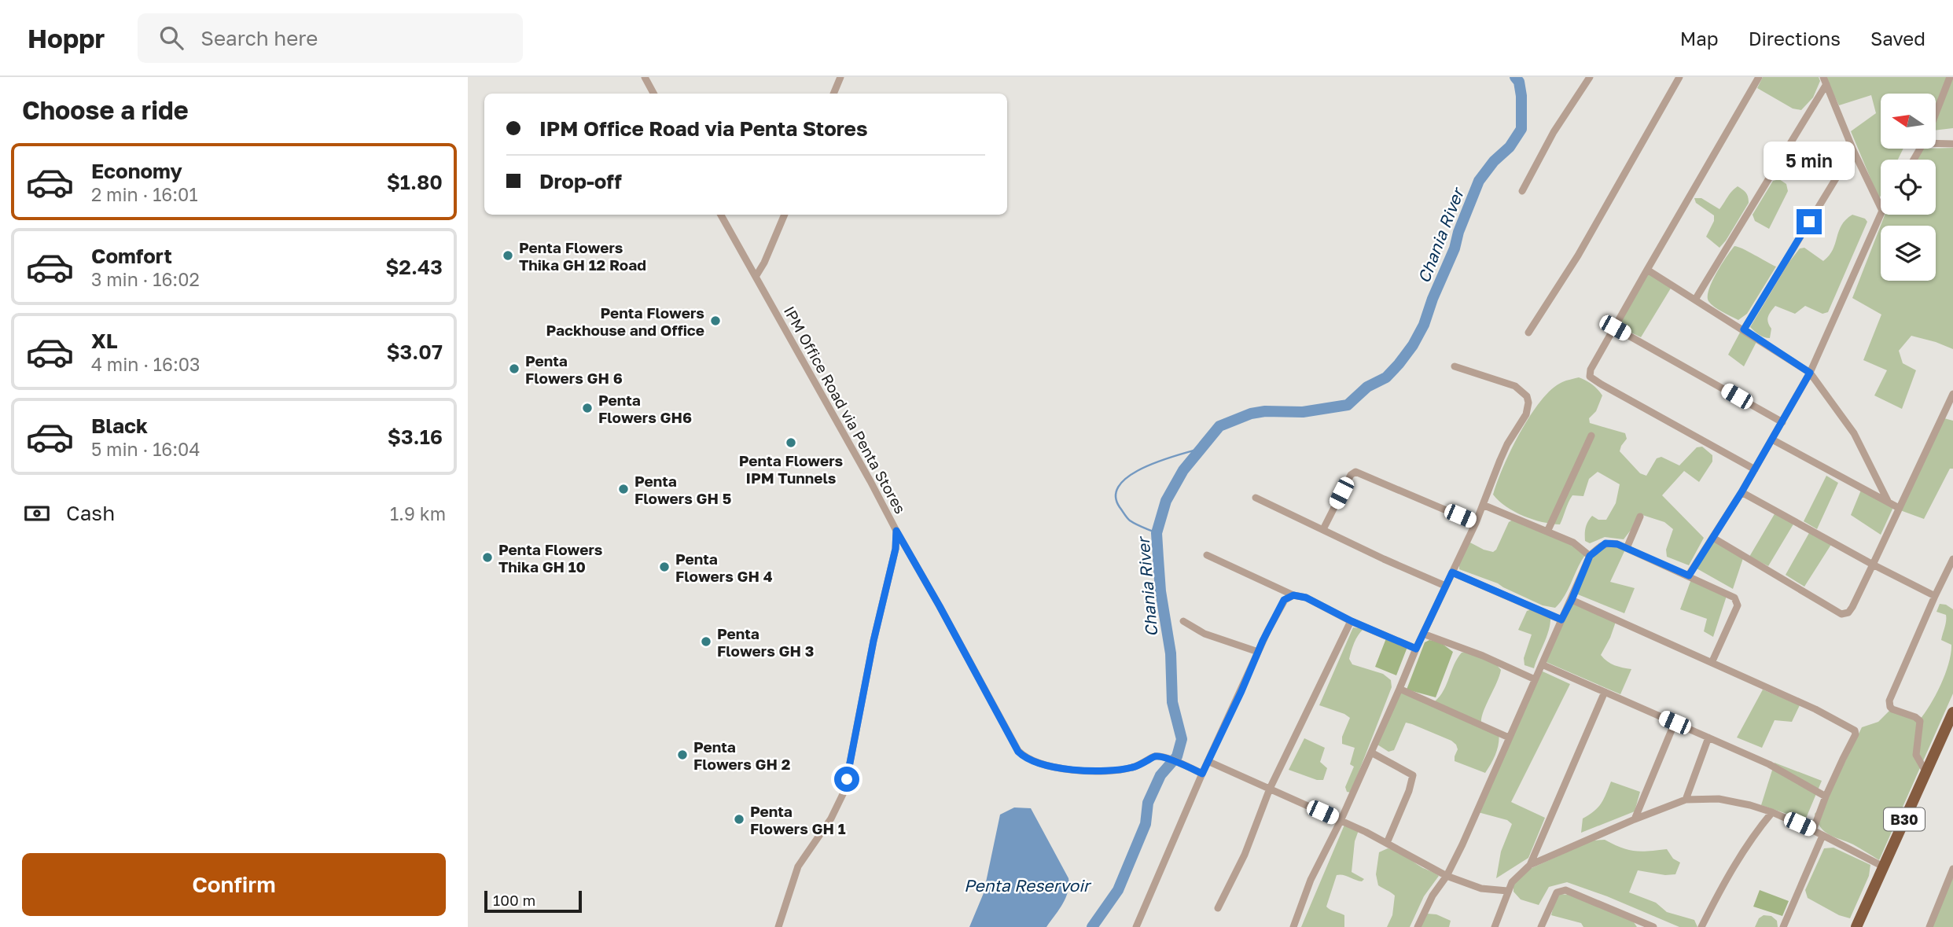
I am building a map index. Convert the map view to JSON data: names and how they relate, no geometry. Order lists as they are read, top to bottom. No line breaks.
{"streets":{"highway":["B30"],"street":["IPM Office Road via Penta Stores"]},"water":["Chania River","Penta Reservoir"],"places":["Penta Flowers Thika GH 12 Road","Penta Flowers Packhouse and Office","Penta Flowers GH 6","Penta Flowers GH6","Penta Flowers IPM Tunnels","Penta Flowers GH 5","Penta Flowers Thika GH 10","Penta Flowers GH 4","Penta Flowers GH 3","Penta Flowers GH 2","Penta Flowers GH 1"],"scale_bar":"100 m","north":"left","page":{"header":"Hoppr","search":"Search here","nav":["Map","Directions","Saved"],"heading":"Choose a ride","banner":["IPM Office Road via Penta Stores","Drop-off"],"bubble":"5 min","list":[{"name":"Economy","note":"2 min · 16:01","value":"$1.80"},{"name":"Comfort","note":"3 min · 16:02","value":"$2.43"},{"name":"XL","note":"4 min · 16:03","value":"$3.07"},{"name":"Black","note":"5 min · 16:04","value":"$3.16"}],"pay":["Cash","1.9 km"],"buttons":"Confirm","scale":"100 m"}}
